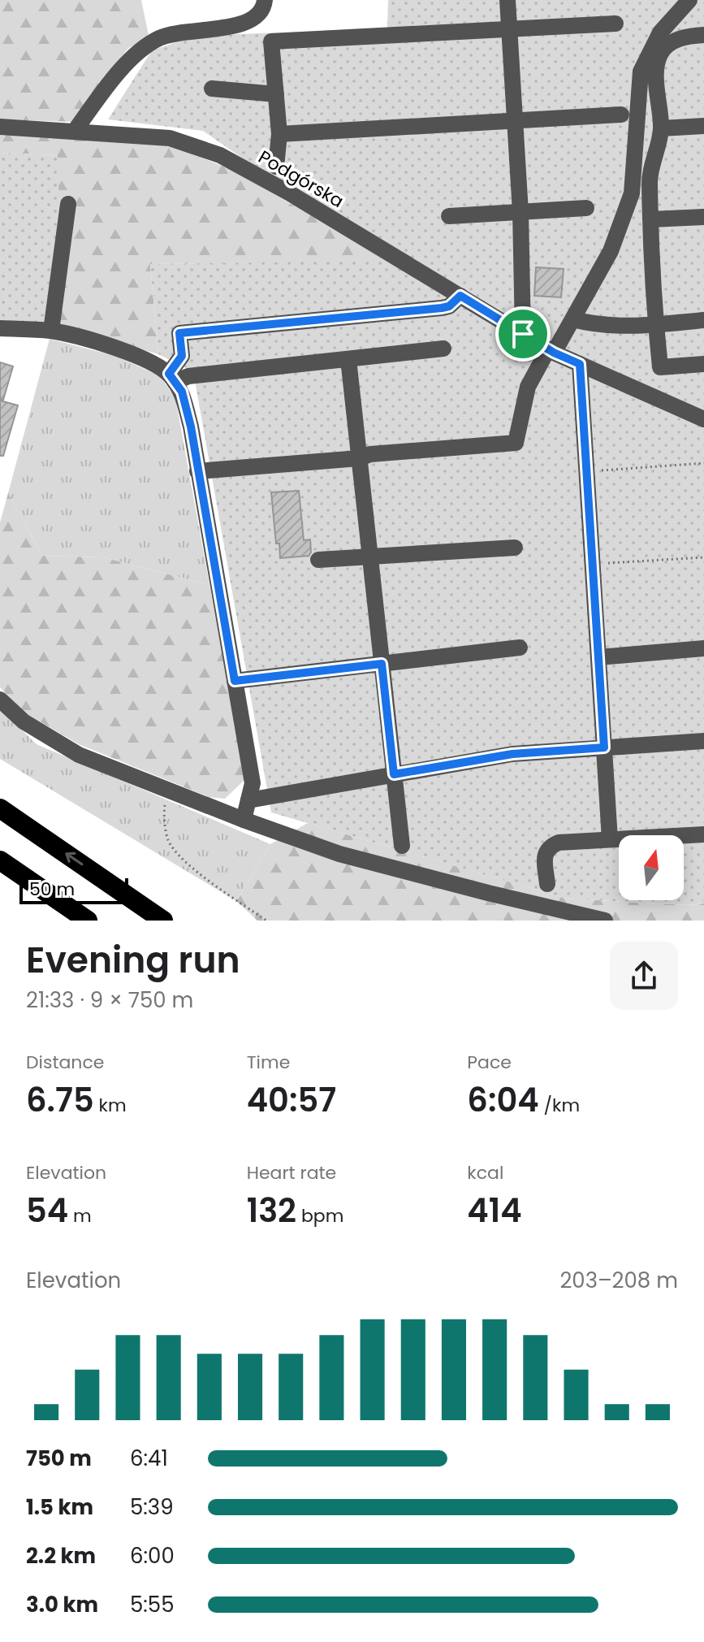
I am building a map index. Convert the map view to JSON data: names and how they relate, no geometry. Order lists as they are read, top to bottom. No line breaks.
{"streets":{"street":["Podgórska"]},"scale_bar":"50 m","north":"top","page":{"scale":"50 m","heading":["Evening run","21:33 · 9 × 750 m"],"stats":[["Distance","6.75 km"],["Time","40:57"],["Pace","6:04 /km"],["Elevation","54 m"],["Heart rate","132 bpm"],["kcal","414"]],"chart":["Elevation","203–208 m"],"list":[{"name":"750 m","note":"6:41"},{"name":"1.5 km","note":"5:39"},{"name":"2.2 km","note":"6:00"},{"name":"3.0 km","note":"5:55"}]}}
